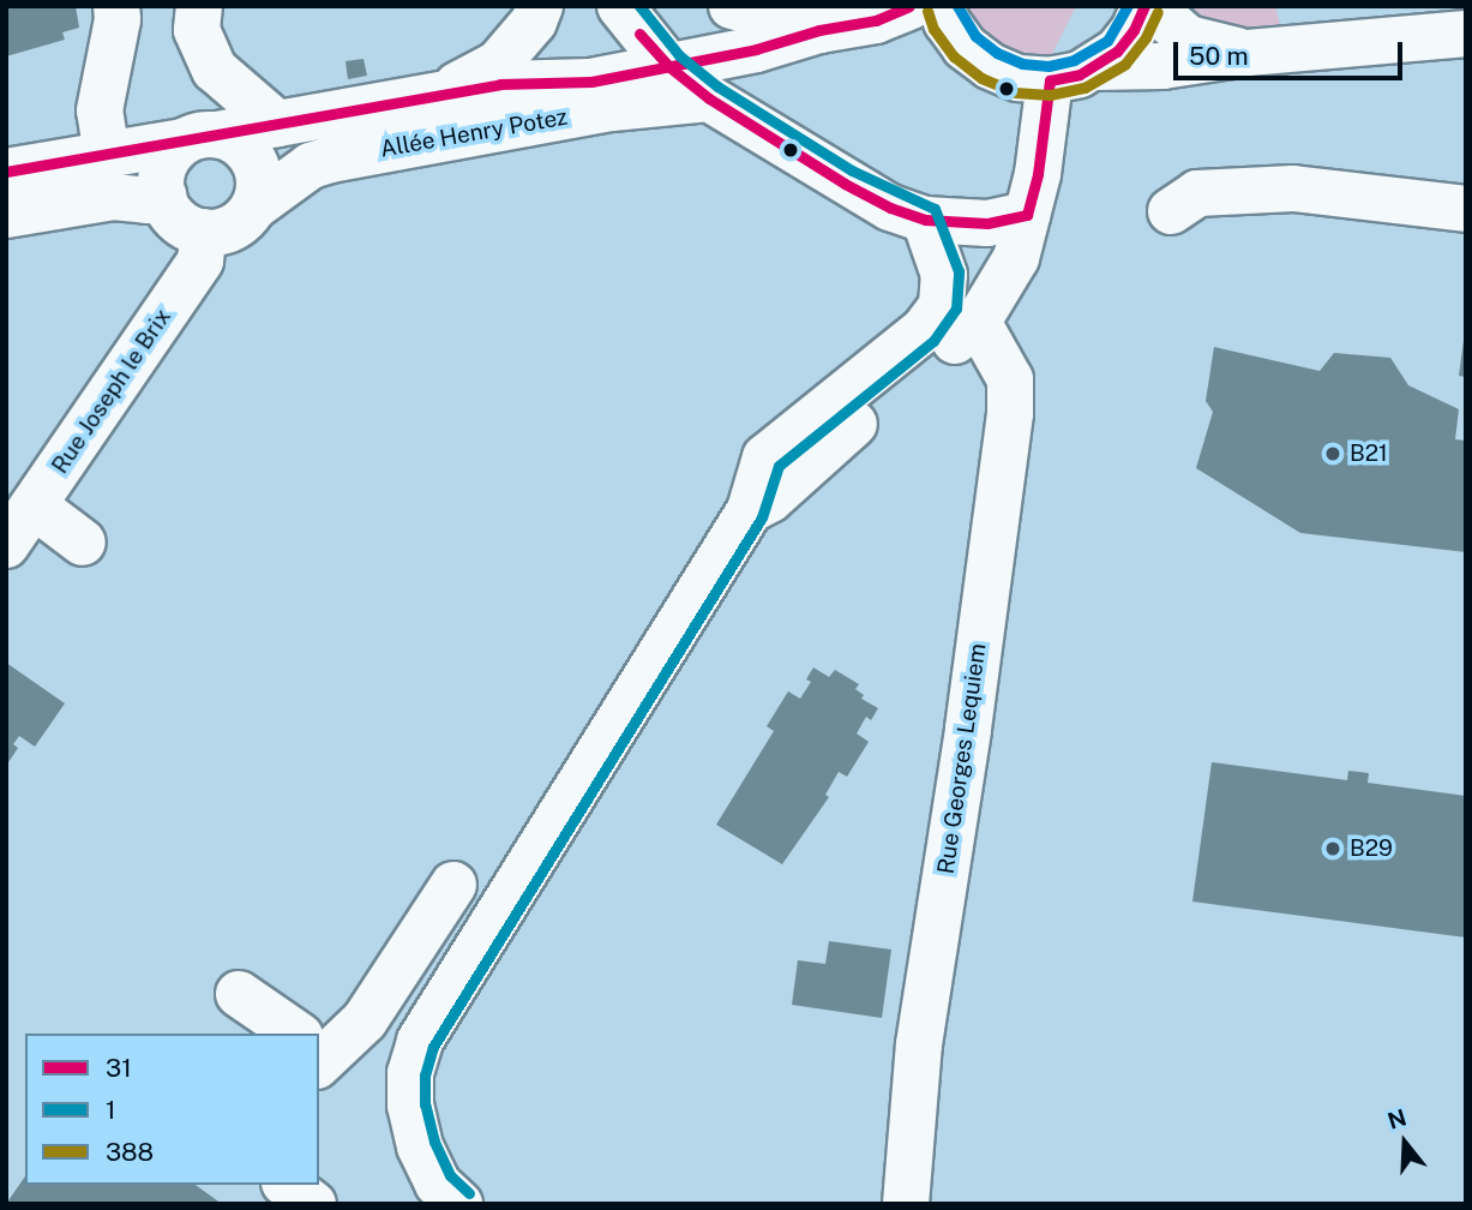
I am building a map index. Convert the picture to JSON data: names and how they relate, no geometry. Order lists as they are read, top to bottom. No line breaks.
{"streets":{"street":["Allée Henry Potez","Rue Joseph le Brix","Rue Georges Lequiem"]},"crossings":[["Allée Henry Potez","Rue Joseph le Brix"]],"places":["B21","B29"],"lines":["transit line 31","transit line 1","transit line 388"],"legend":["31","1","388"],"scale_bar":"50 m","north":"top"}
